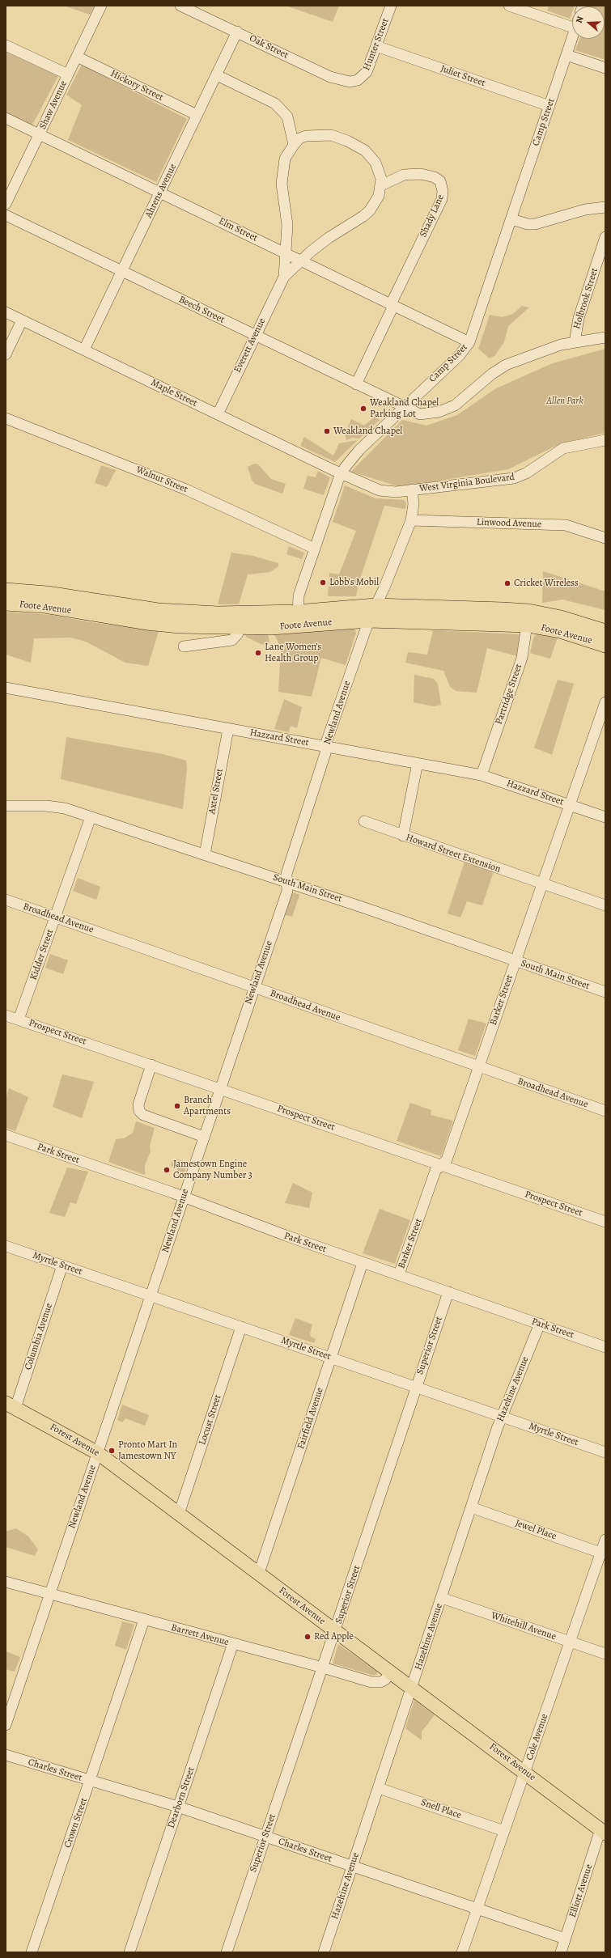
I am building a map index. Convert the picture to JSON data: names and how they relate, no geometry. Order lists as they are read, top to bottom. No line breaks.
{"streets":{"highway":["Foote Avenue"],"main road":["Forest Avenue"],"street":["Hunter Street","Oak Street","Juliet Street","Hickory Street","Shaw Avenue","Camp Street","Ahrens Avenue","Shady Lane","Elm Street","Holbrook Street","Beech Street","Everett Avenue","Maple Street","Walnut Street","West Virginia Boulevard","Linwood Avenue","Partridge Street","Newland Avenue","Hazzard Street","Axtel Street","Howard Street Extension","South Main Street","Broadhead Avenue","Kidder Street","Barker Street","Prospect Street","Park Street","Myrtle Street","Columbia Avenue","Superior Street","Hazeltine Avenue","Fairfield Avenue","Locust Street","Jewel Place","Whitehill Avenue","Barrett Avenue","Cole Avenue","Charles Street","Dearborn Street","Snell Place","Crown Street","Elliott Avenue"]},"crossings":[["Hunter Street","Oak Street"],["Hunter Street","Juliet Street"],["Oak Street","Ahrens Avenue"],["Juliet Street","Camp Street"],["Hickory Street","Shaw Avenue"],["Hickory Street","Ahrens Avenue"],["Shaw Avenue","Elm Street"],["Camp Street","Elm Street"],["Camp Street","Beech Street"],["Camp Street","Maple Street"],["Camp Street","Walnut Street"],["Camp Street","West Virginia Boulevard"],["Camp Street","Foote Avenue"],["Ahrens Avenue","Elm Street"],["Ahrens Avenue","Beech Street"],["Ahrens Avenue","Maple Street"],["Shady Lane","Elm Street"],["Shady Lane","Beech Street"],["Holbrook Street","Beech Street"],["Beech Street","Everett Avenue"],["Everett Avenue","Maple Street"],["Maple Street","West Virginia Boulevard"],["West Virginia Boulevard","Newland Avenue"],["Linwood Avenue","Newland Avenue"],["Foote Avenue","Partridge Street"],["Foote Avenue","Newland Avenue"],["Partridge Street","Hazzard Street"],["Newland Avenue","Hazzard Street"],["Newland Avenue","South Main Street"],["Newland Avenue","Broadhead Avenue"],["Newland Avenue","Prospect Street"],["Newland Avenue","Park Street"],["Newland Avenue","Myrtle Street"],["Newland Avenue","Forest Avenue"],["Newland Avenue","Barrett Avenue"],["Hazzard Street","Axtel Street"],["Hazzard Street","Barker Street"],["Axtel Street","South Main Street"],["Howard Street Extension","Barker Street"],["South Main Street","Kidder Street"],["South Main Street","Barker Street"],["Broadhead Avenue","Kidder Street"],["Broadhead Avenue","Barker Street"],["Kidder Street","Prospect Street"],["Barker Street","Prospect Street"],["Barker Street","Park Street"],["Park Street","Superior Street"],["Park Street","Hazeltine Avenue"],["Park Street","Fairfield Avenue"],["Myrtle Street","Columbia Avenue"],["Myrtle Street","Superior Street"],["Myrtle Street","Hazeltine Avenue"],["Myrtle Street","Fairfield Avenue"],["Myrtle Street","Locust Street"],["Columbia Avenue","Forest Avenue"],["Superior Street","Forest Avenue"],["Superior Street","Barrett Avenue"],["Superior Street","Charles Street"],["Hazeltine Avenue","Forest Avenue"],["Hazeltine Avenue","Jewel Place"],["Hazeltine Avenue","Whitehill Avenue"],["Hazeltine Avenue","Charles Street"],["Hazeltine Avenue","Snell Place"],["Fairfield Avenue","Forest Avenue"],["Locust Street","Forest Avenue"],["Forest Avenue","Barrett Avenue"],["Forest Avenue","Cole Avenue"],["Forest Avenue","Elliott Avenue"],["Jewel Place","Cole Avenue"],["Whitehill Avenue","Cole Avenue"],["Barrett Avenue","Dearborn Street"],["Barrett Avenue","Crown Street"],["Cole Avenue","Charles Street"],["Cole Avenue","Snell Place"],["Charles Street","Dearborn Street"],["Charles Street","Crown Street"],["Charles Street","Elliott Avenue"]],"parks":["Allen Park"],"places":["Weakland Chapel Parking Lot","Weakland Chapel","Lobb's Mobil","Cricket Wireless","Lane Women’s Health Group","Branch Apartments","Jamestown Engine Company Number 3","Pronto Mart In Jamestown NY","Red Apple"],"north":"left"}
